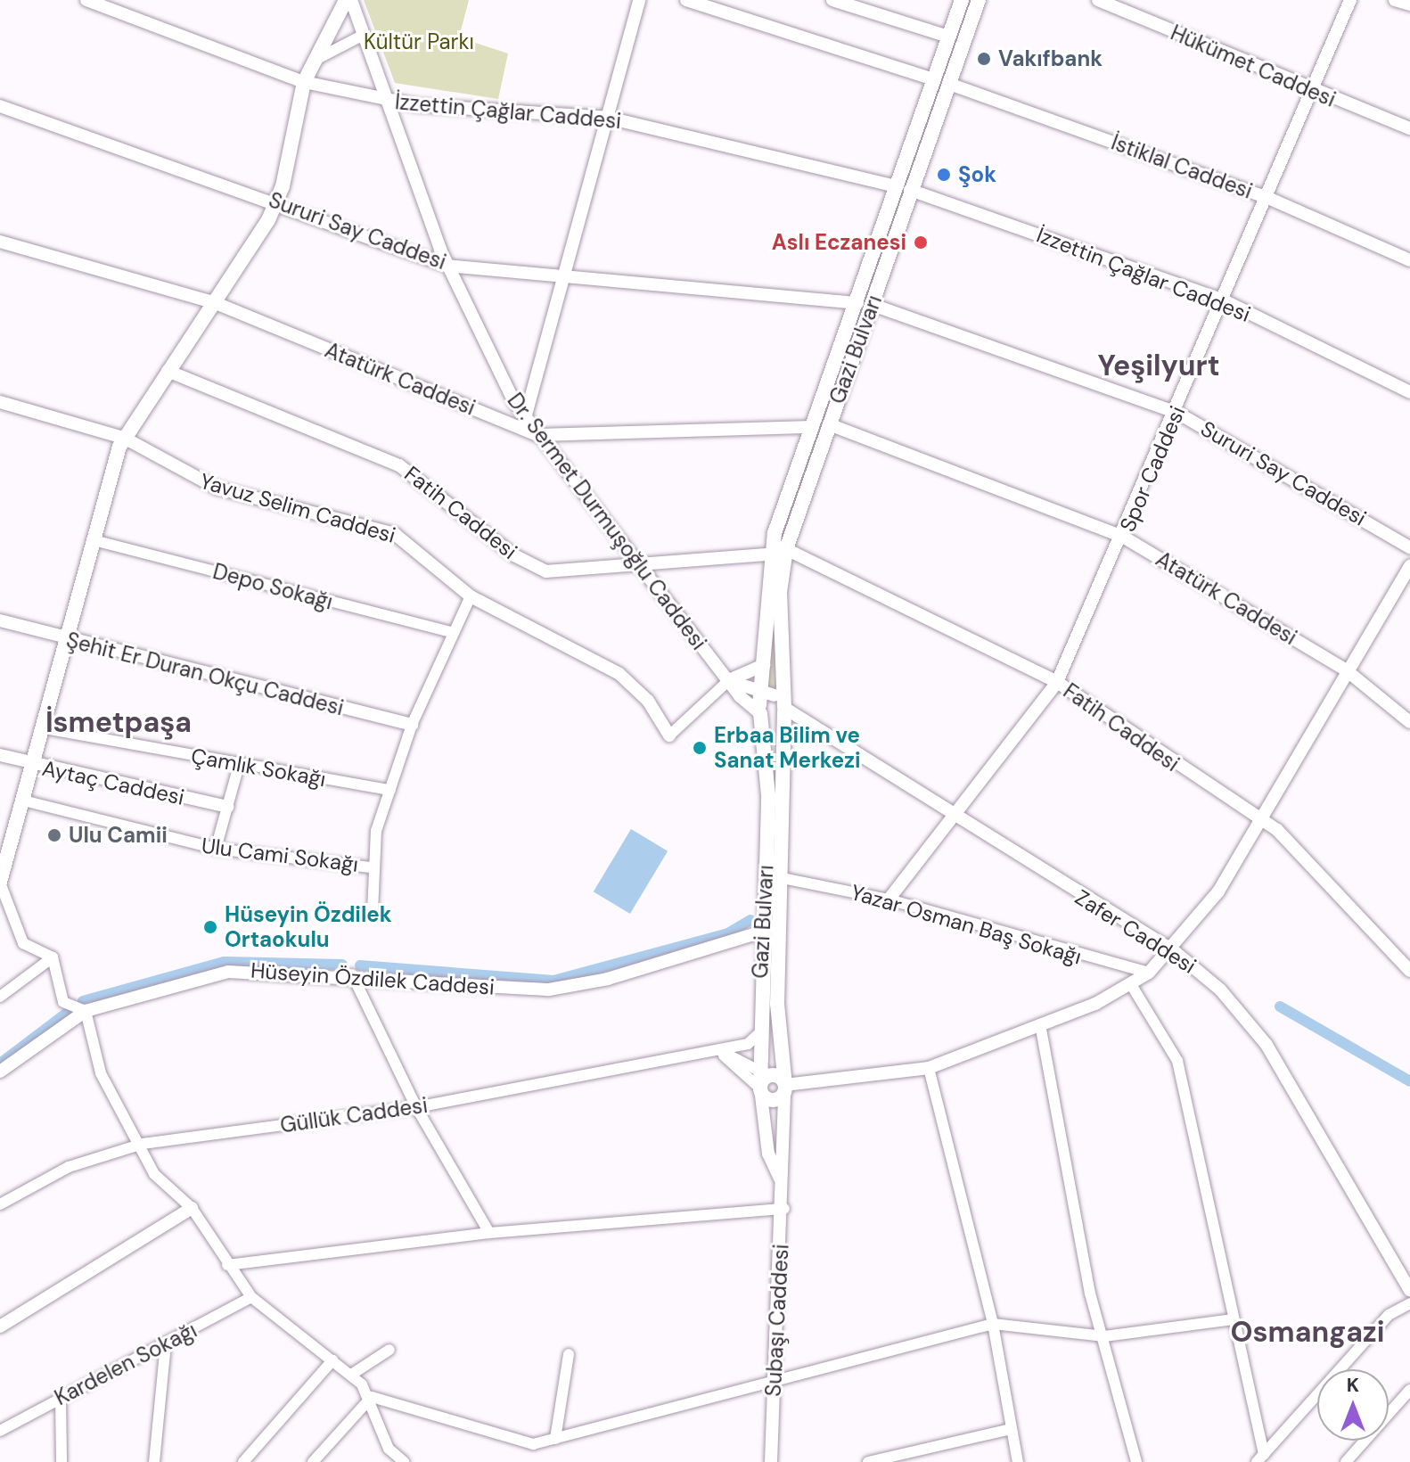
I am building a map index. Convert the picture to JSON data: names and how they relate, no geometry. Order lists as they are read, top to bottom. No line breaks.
{"streets":{"main road":["Gazi Bulvarı"],"street":["Hükümet Caddesi","İzzettin Çağlar Caddesi","İstiklal Caddesi","Sururi Say Caddesi","Atatürk Caddesi","Spor Caddesi","Yavuz Selim Caddesi","Fatih Caddesi","Dr. Sermet Durmuşoğlu Caddesi","Depo Sokağı","Şehit Er Duran Okçu Caddesi","Çamlık Sokağı","Aytaç Caddesi","Ulu Cami Sokağı","Yazar Osman Baş Sokağı","Zafer Caddesi","Hüseyin Özdilek Caddesi","Güllük Caddesi","Subaşı Caddesi","Kardelen Sokağı"]},"crossings":[["Hükümet Caddesi","Spor Caddesi"],["İzzettin Çağlar Caddesi","Gazi Bulvarı"],["İzzettin Çağlar Caddesi","Spor Caddesi"],["İzzettin Çağlar Caddesi","Dr. Sermet Durmuşoğlu Caddesi"],["İstiklal Caddesi","Gazi Bulvarı"],["İstiklal Caddesi","Spor Caddesi"],["Sururi Say Caddesi","Gazi Bulvarı"],["Sururi Say Caddesi","Spor Caddesi"],["Sururi Say Caddesi","Dr. Sermet Durmuşoğlu Caddesi"],["Gazi Bulvarı","Atatürk Caddesi"],["Gazi Bulvarı","Fatih Caddesi"],["Gazi Bulvarı","Dr. Sermet Durmuşoğlu Caddesi"],["Gazi Bulvarı","Yazar Osman Baş Sokağı"],["Gazi Bulvarı","Zafer Caddesi"],["Gazi Bulvarı","Hüseyin Özdilek Caddesi"],["Gazi Bulvarı","Güllük Caddesi"],["Gazi Bulvarı","Subaşı Caddesi"],["Atatürk Caddesi","Spor Caddesi"],["Atatürk Caddesi","Dr. Sermet Durmuşoğlu Caddesi"],["Spor Caddesi","Fatih Caddesi"],["Spor Caddesi","Yazar Osman Baş Sokağı"],["Spor Caddesi","Zafer Caddesi"],["Fatih Caddesi","Dr. Sermet Durmuşoğlu Caddesi"]],"districts":["Yeşilyurt","İsmetpaşa","Osmangazi"],"parks":["Kültür Parkı"],"places":["Vakıfbank","Şok","Aslı Eczanesi","Erbaa Bilim ve Sanat Merkezi","Ulu Camii","Hüseyin Özdilek Ortaokulu"],"north":"top"}
